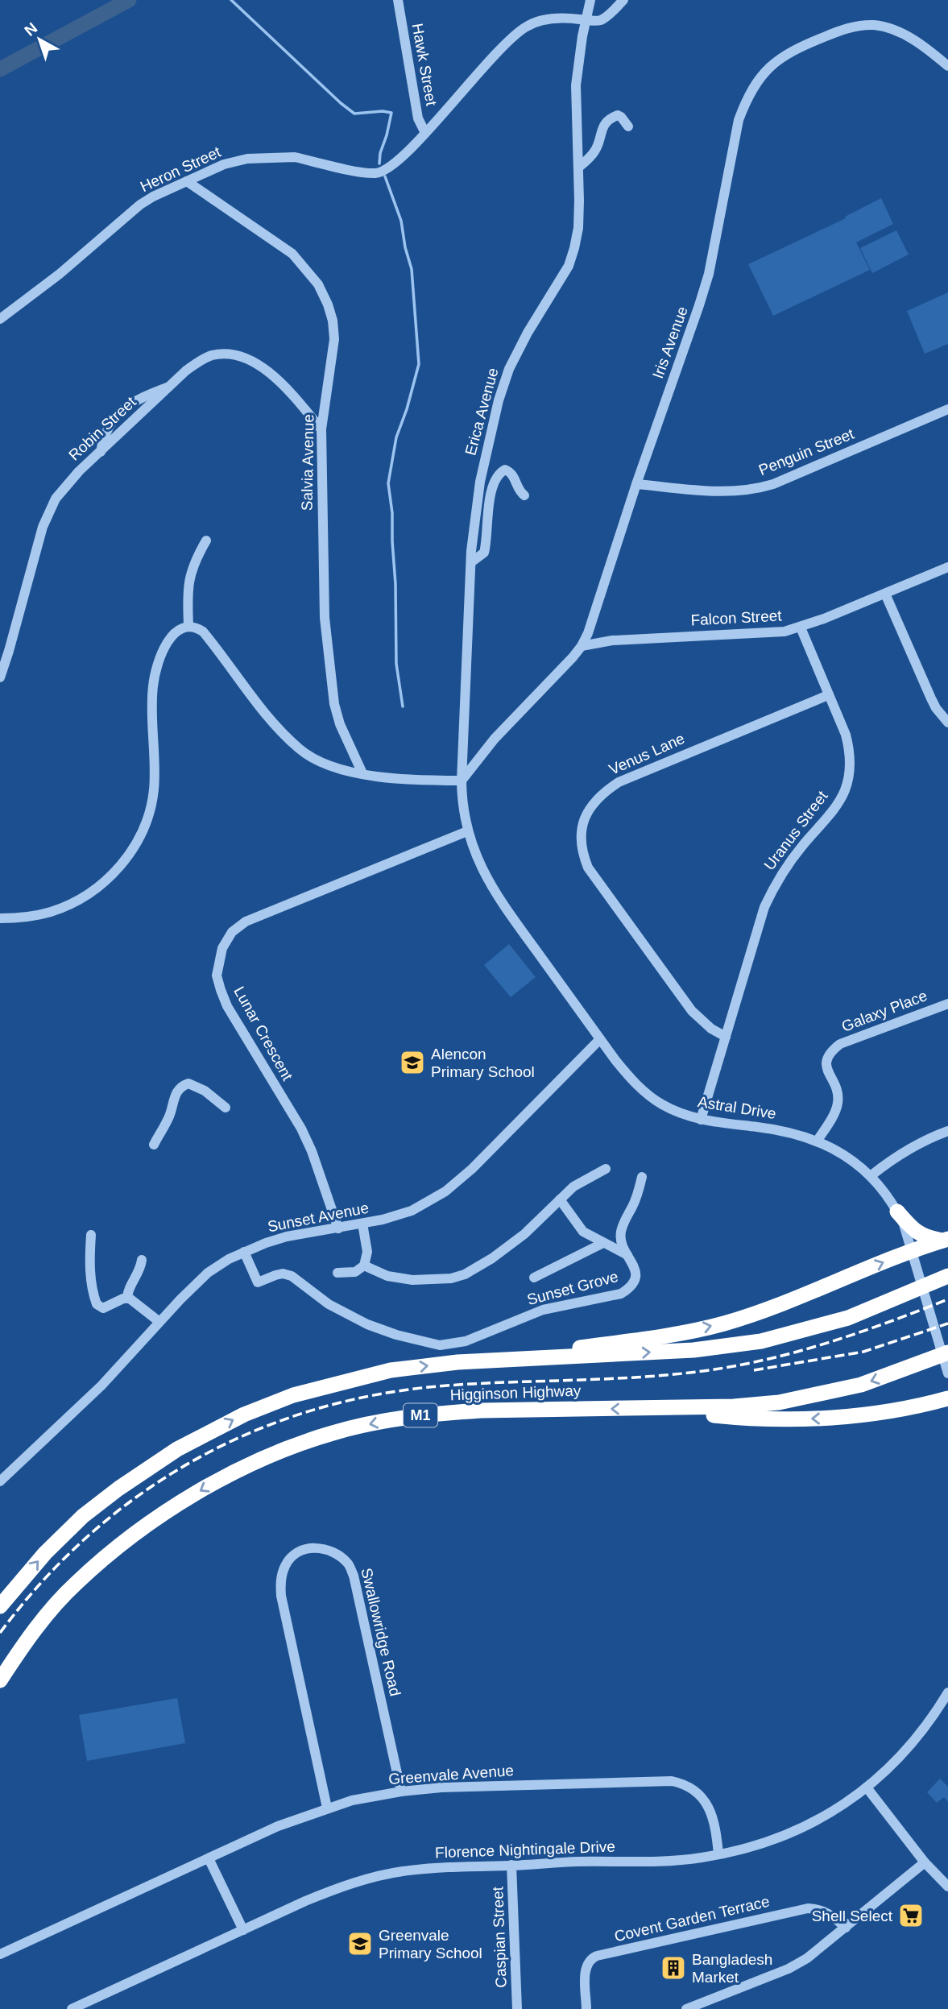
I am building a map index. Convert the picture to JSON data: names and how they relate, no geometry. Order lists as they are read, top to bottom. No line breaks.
{"streets":{"highway":["Higginson Highway","M1"],"street":["Hawk Street","Heron Street","Iris Avenue","Erica Avenue","Robin Street","Penguin Street","Salvia Avenue","Falcon Street","Venus Lane","Uranus Street","Galaxy Place","Lunar Crescent","Astral Drive","Sunset Avenue","Sunset Grove","Swallowridge Road","Greenvale Avenue","Florence Nightingale Drive","Covent Garden Terrace","Caspian Street"]},"crossings":[["Hawk Street","Heron Street"],["Heron Street","Erica Avenue"],["Heron Street","Salvia Avenue"],["Iris Avenue","Erica Avenue"],["Iris Avenue","Penguin Street"],["Iris Avenue","Falcon Street"],["Iris Avenue","Astral Drive"],["Erica Avenue","Astral Drive"],["Robin Street","Salvia Avenue"],["Falcon Street","Uranus Street"],["Venus Lane","Uranus Street"],["Uranus Street","Astral Drive"],["Galaxy Place","Astral Drive"],["Lunar Crescent","Astral Drive"],["Lunar Crescent","Sunset Avenue"],["Astral Drive","Sunset Avenue"],["Sunset Avenue","Sunset Grove"],["Swallowridge Road","Greenvale Avenue"],["Greenvale Avenue","Florence Nightingale Drive"],["Florence Nightingale Drive","Caspian Street"]],"places":{"school or university":["Alencon Primary School","Greenvale Primary School"],"supermarket":["Shell Select"],"building":["Bangladesh Market"]},"north":"top left"}
